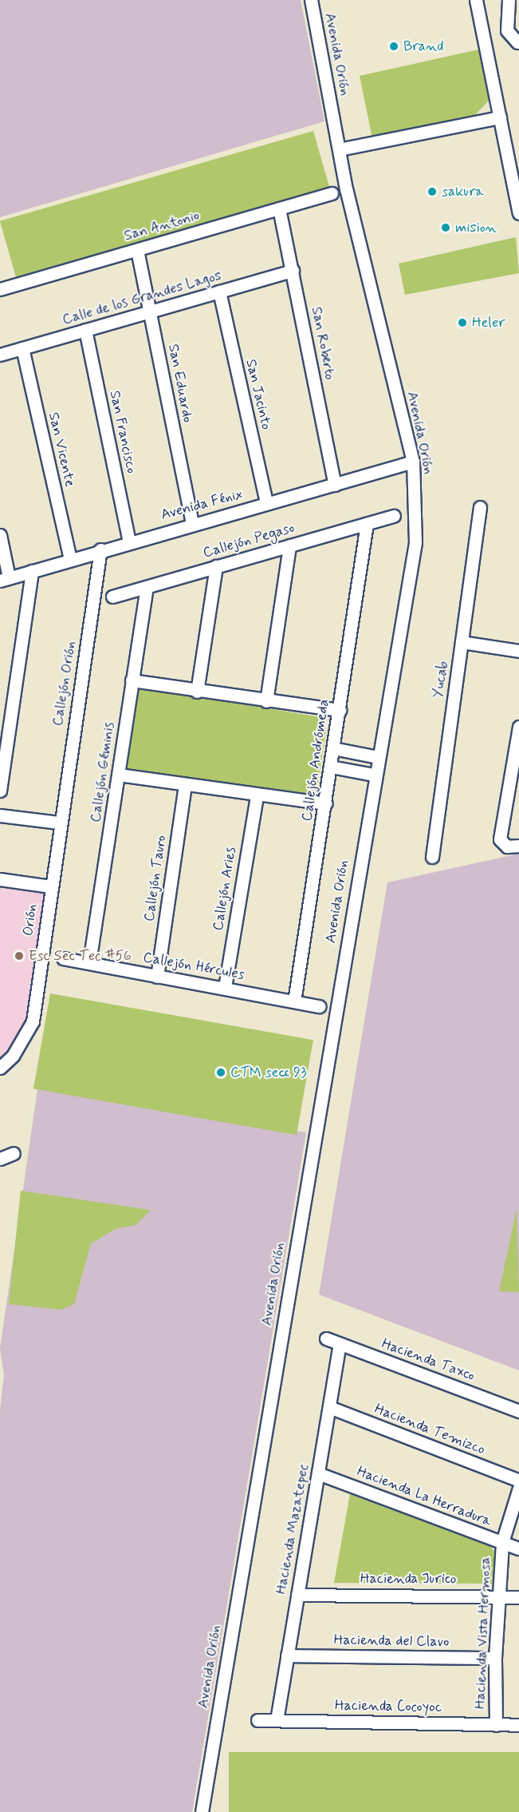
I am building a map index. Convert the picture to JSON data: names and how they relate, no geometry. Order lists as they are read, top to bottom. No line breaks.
{"streets":{"street":["Avenida Orión","San Antonio","Calle de los Grandes Lagos","San Roberto","San Eduardo","San Jacinto","San Francisco","San Vicente","Avenida Fénix","Callejón Pegaso","Yucab","Callejón Orión","Callejón Andrómeda","Callejón Géminis","Callejón Tauro","Callejón Aries","Orión","Callejón Hércules","Hacienda Taxco","Hacienda Temizco","Hacienda La Herradura","Hacienda Mazatepec","Hacienda Jurico","Hacienda Vista Hermosa","Hacienda del Clavo","Hacienda Cocoyoc"]},"crossings":[["Avenida Orión","Avenida Fénix"],["San Antonio","San Roberto"],["San Antonio","San Eduardo"],["Calle de los Grandes Lagos","San Roberto"],["Calle de los Grandes Lagos","San Eduardo"],["Calle de los Grandes Lagos","San Jacinto"],["Calle de los Grandes Lagos","San Francisco"],["Calle de los Grandes Lagos","San Vicente"],["San Roberto","Avenida Fénix"],["San Eduardo","Avenida Fénix"],["San Jacinto","Avenida Fénix"],["San Francisco","Avenida Fénix"],["San Vicente","Avenida Fénix"],["Avenida Fénix","Callejón Orión"],["Callejón Pegaso","Callejón Andrómeda"],["Callejón Pegaso","Callejón Géminis"],["Callejón Orión","Orión"],["Callejón Andrómeda","Callejón Hércules"],["Callejón Géminis","Callejón Hércules"],["Callejón Tauro","Callejón Hércules"],["Callejón Aries","Callejón Hércules"],["Hacienda Taxco","Hacienda Mazatepec"],["Hacienda Temizco","Hacienda Mazatepec"],["Hacienda La Herradura","Hacienda Mazatepec"],["Hacienda La Herradura","Hacienda Vista Hermosa"],["Hacienda Mazatepec","Hacienda Jurico"],["Hacienda Mazatepec","Hacienda del Clavo"],["Hacienda Mazatepec","Hacienda Cocoyoc"],["Hacienda Jurico","Hacienda Vista Hermosa"],["Hacienda Vista Hermosa","Hacienda del Clavo"],["Hacienda Vista Hermosa","Hacienda Cocoyoc"]],"places":["Brand","sakura","mision","Heler","Esc Sec Tec #56","CTM secc 93"]}
